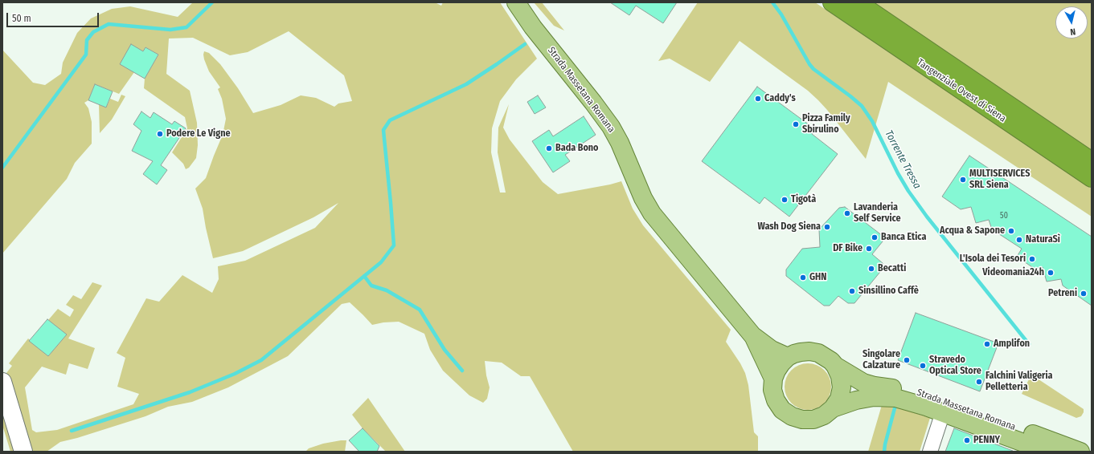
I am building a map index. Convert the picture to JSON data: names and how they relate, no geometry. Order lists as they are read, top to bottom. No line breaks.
{"streets":{"highway":["Tangenziale Ovest di Siena"],"main road":["Strada Massetana Romana"]},"water":["Torrente Tressa"],"places":["Caddy's","Pizza Family Sbirulino","Podere Le Vigne","Bada Bono","MULTISERVICES SRL Siena","Tigotà","Lavanderia Self Service","Wash Dog Siena","Acqua & Sapone","Banca Etica","NaturaSì","DF Bike","L'Isola dei Tesori","Becatti","Videomania24h","GHN","Sinsillino Caffè","Petreni","Amplifon","Singolare Calzature","Stravedo Optical Store","Falchini Valigeria Pelletteria","PENNY"],"house_numbers":["50"],"scale_bar":"50 m","north":"bottom"}
